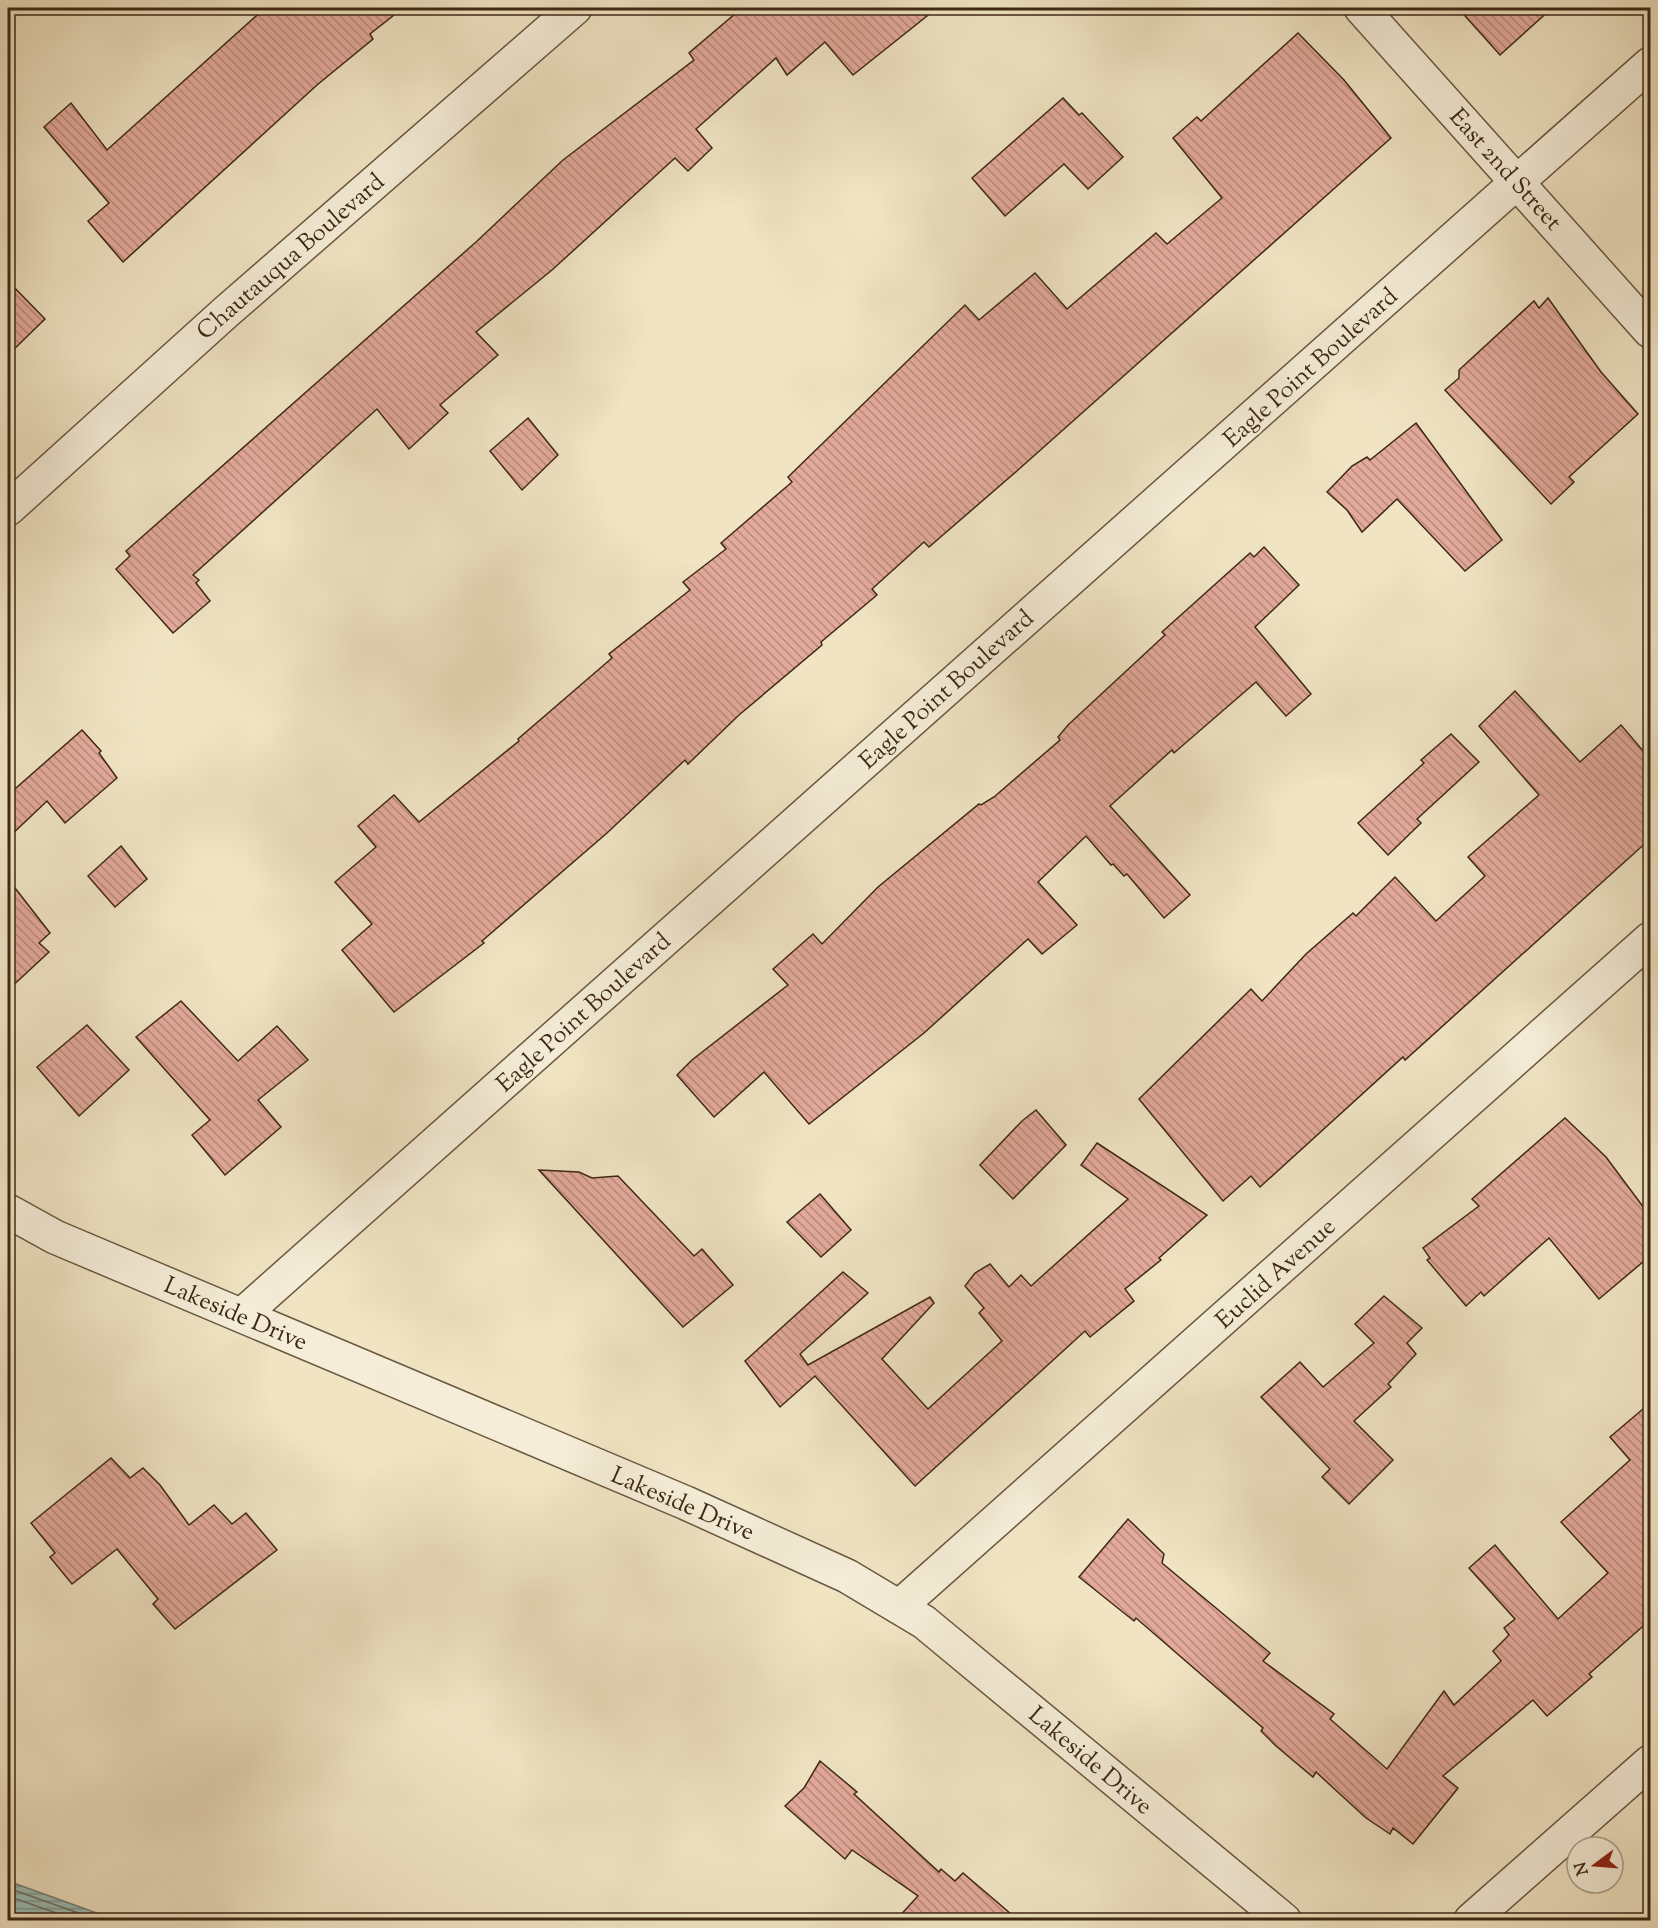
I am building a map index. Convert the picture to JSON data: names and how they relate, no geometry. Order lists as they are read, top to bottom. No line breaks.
{"streets":{"street":["East 2nd Street","Chautauqua Boulevard","Eagle Point Boulevard","Euclid Avenue","Lakeside Drive"]},"crossings":[["East 2nd Street","Eagle Point Boulevard"],["Eagle Point Boulevard","Lakeside Drive"],["Euclid Avenue","Lakeside Drive"]],"north":"left"}
